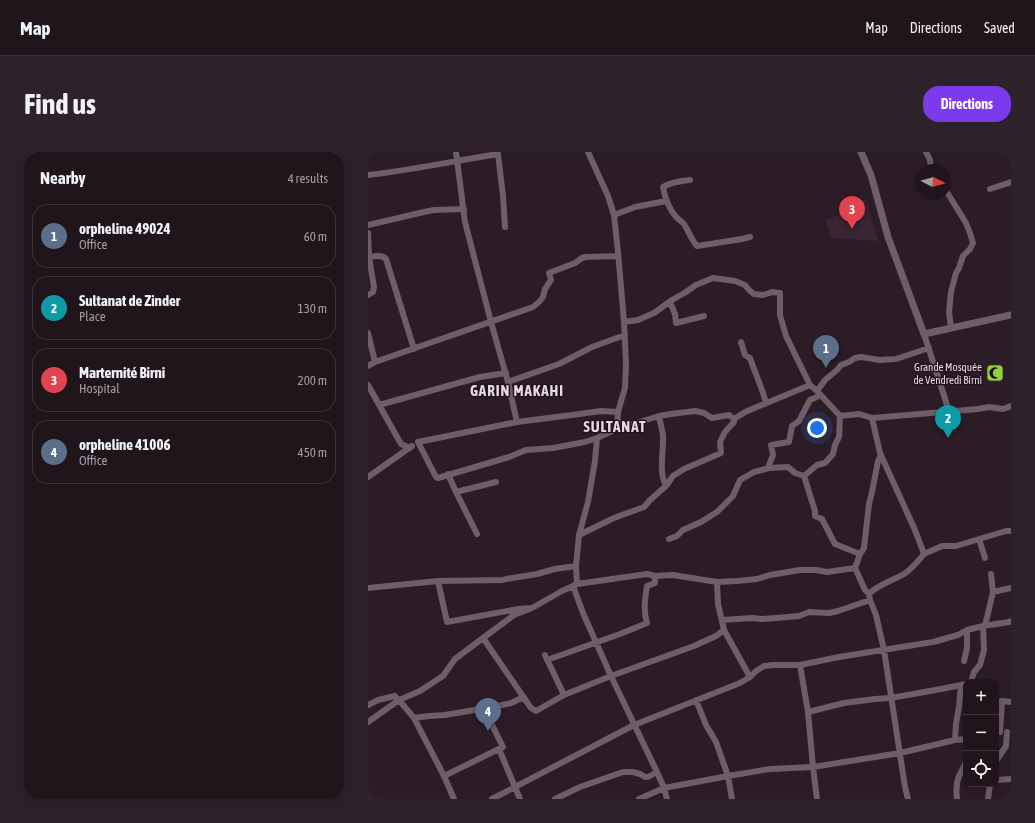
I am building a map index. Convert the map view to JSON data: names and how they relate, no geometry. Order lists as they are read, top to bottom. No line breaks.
{"districts":["GARIN MAKAHI","SULTANAT"],"places":{"mosque":["Grande Mosquée de Vendredi Birni"]},"north":"right","page":{"header":"Map","nav":["Map","Directions","Saved"],"buttons":"Directions","title":"Find us","heading":["Nearby","4 results"],"pins":["3","1","2","4"],"list":[{"mark":"1","name":"orpheline 49024","note":"Office","value":"60 m"},{"mark":"2","name":"Sultanat de Zinder","note":"Place","value":"130 m"},{"mark":"3","name":"Marternité Birni","note":"Hospital","value":"200 m"},{"mark":"4","name":"orpheline 41006","note":"Office","value":"450 m"}],"map_buttons":["+","−"]}}
